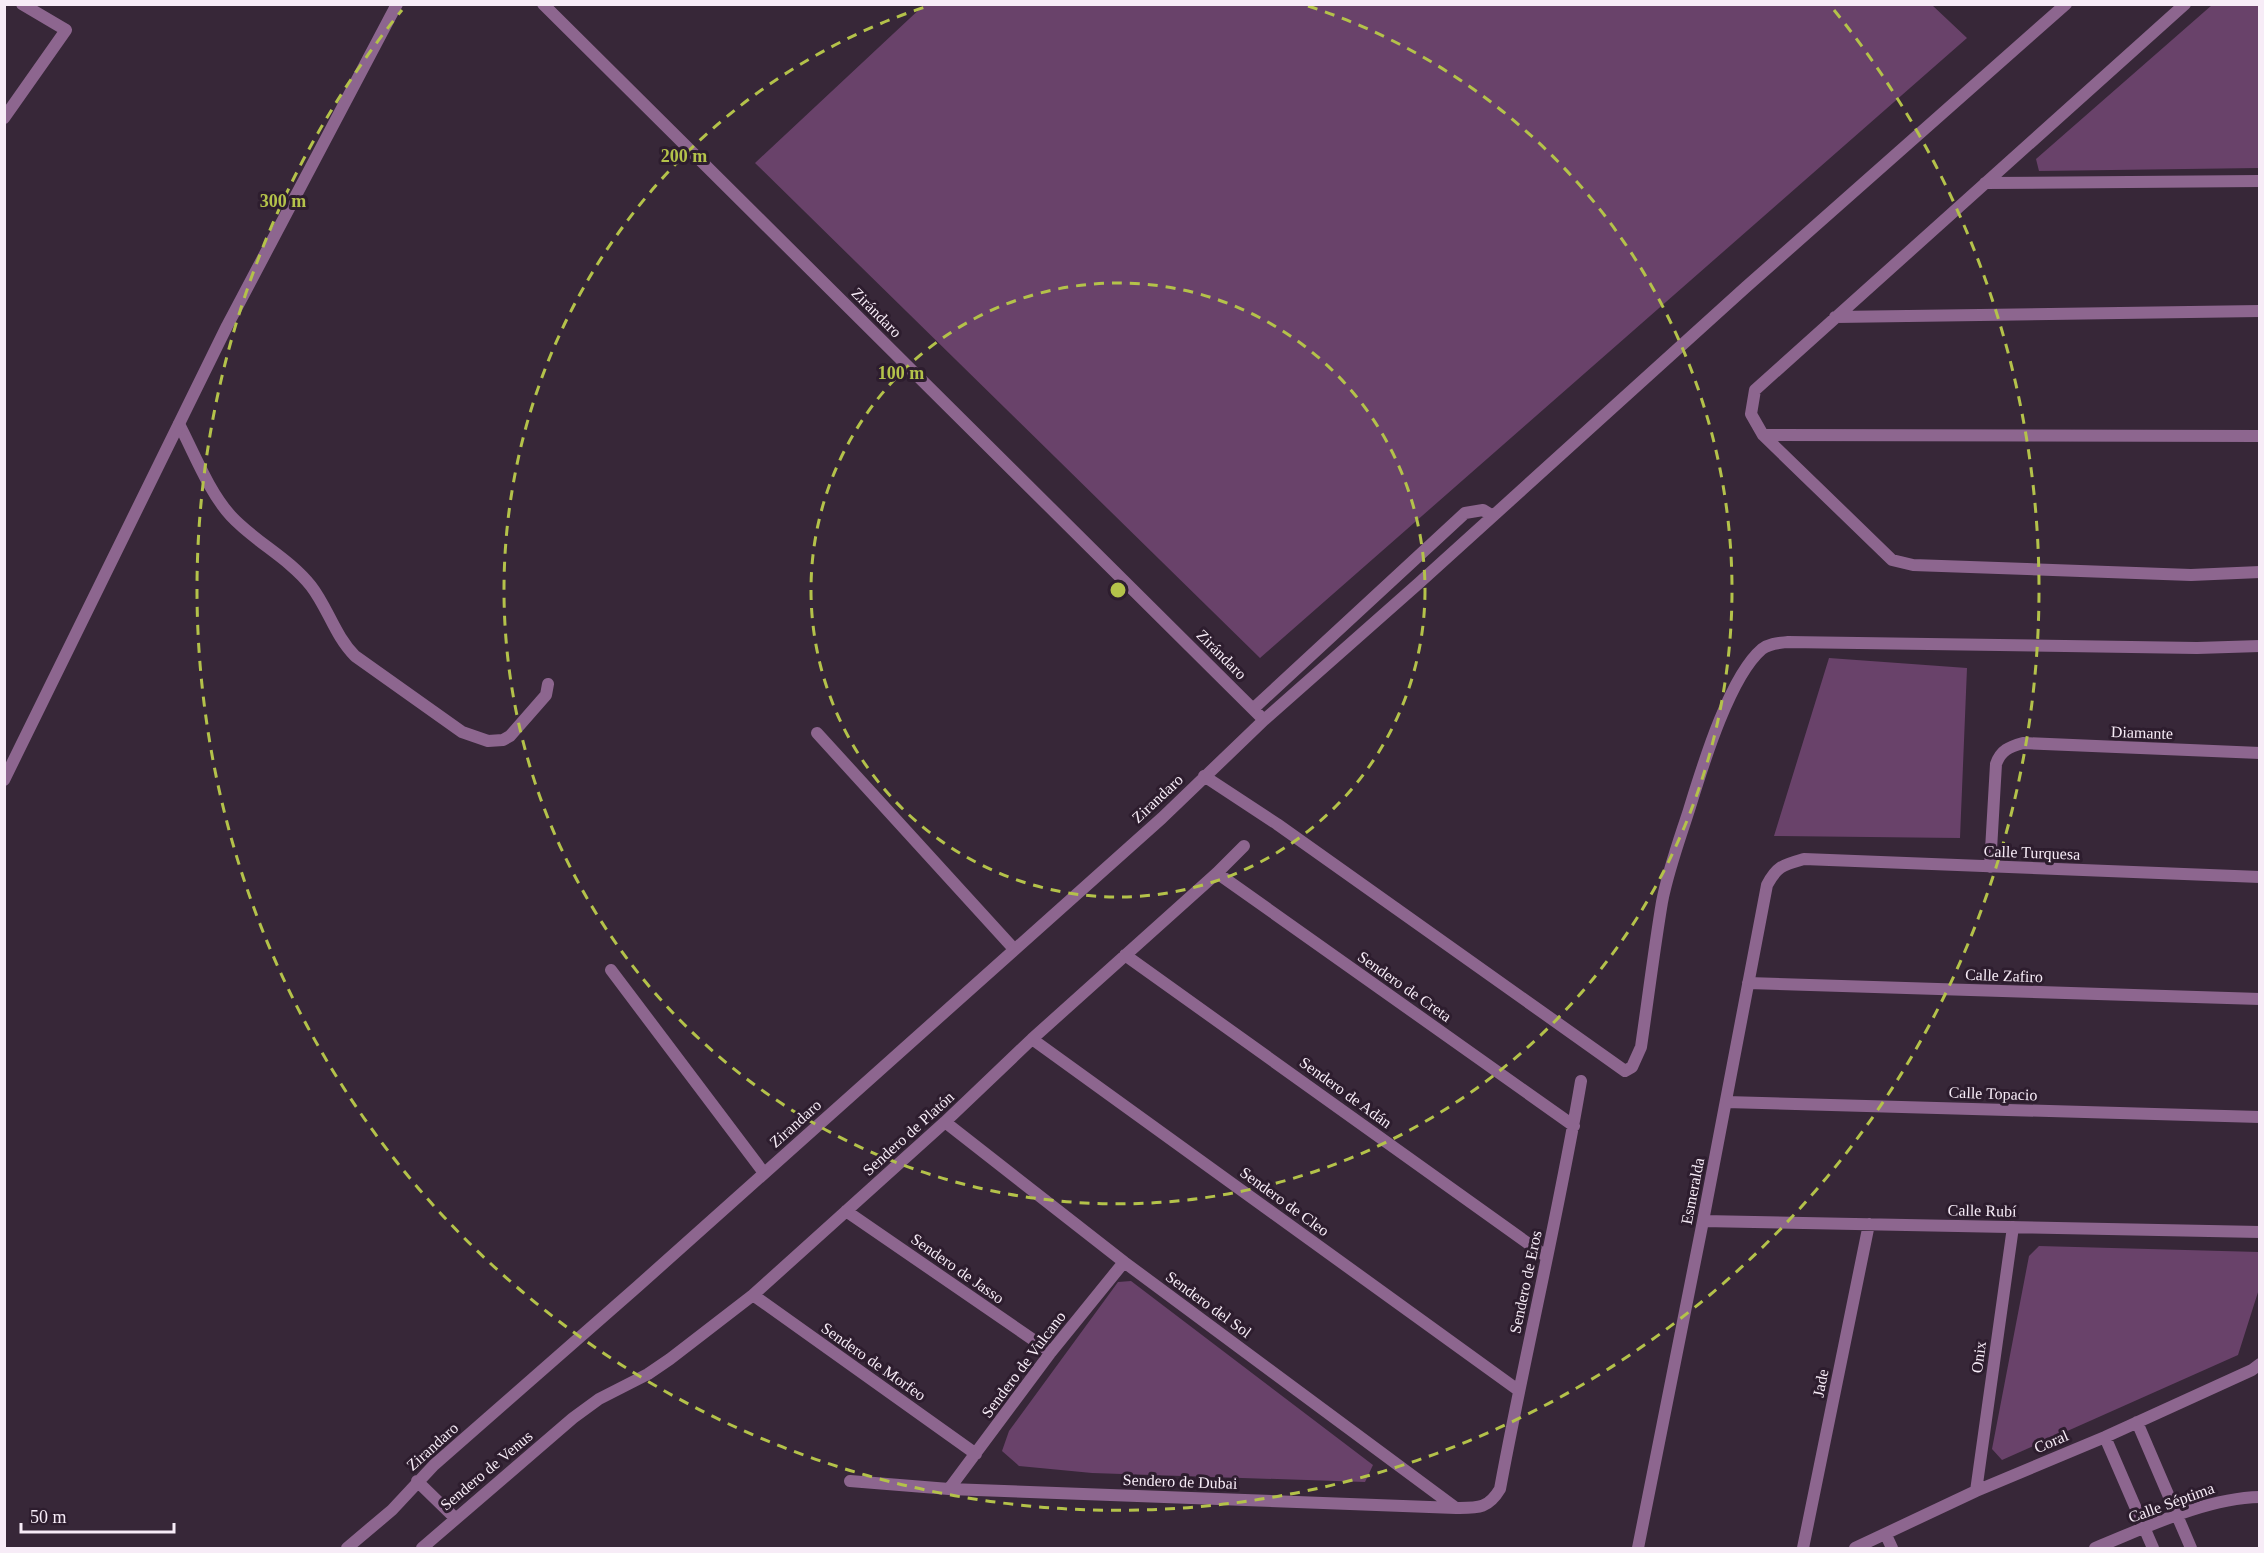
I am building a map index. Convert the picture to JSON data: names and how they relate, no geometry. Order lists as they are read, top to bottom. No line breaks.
{"streets":{"street":["Zirándaro","Diamante","Zirandaro","Calle Turquesa","Calle Zafiro","Sendero de Creta","Sendero de Adán","Calle Topacio","Sendero de Platón","Esmeralda","Sendero de Cleo","Calle Rubí","Sendero de Jasso","Sendero de Eros","Sendero del Sol","Onix","Sendero de Morfeo","Sendero de Vulcano","Jade","Coral","Sendero de Venus","Sendero de Dubai","Calle Séptima"]},"crossings":[["Zirándaro","Zirandaro"],["Diamante","Calle Turquesa"],["Calle Turquesa","Esmeralda"],["Calle Zafiro","Esmeralda"],["Sendero de Creta","Sendero de Platón"],["Sendero de Creta","Sendero de Eros"],["Sendero de Adán","Sendero de Platón"],["Sendero de Adán","Sendero de Eros"],["Calle Topacio","Esmeralda"],["Sendero de Platón","Sendero de Cleo"],["Sendero de Platón","Sendero de Jasso"],["Sendero de Platón","Sendero del Sol"],["Sendero de Platón","Sendero de Morfeo"],["Sendero de Platón","Sendero de Venus"],["Esmeralda","Calle Rubí"],["Sendero de Cleo","Sendero de Eros"],["Calle Rubí","Onix"],["Calle Rubí","Jade"],["Sendero de Jasso","Sendero de Vulcano"],["Sendero de Eros","Sendero de Dubai"],["Sendero del Sol","Sendero de Vulcano"],["Sendero del Sol","Sendero de Dubai"],["Onix","Coral"],["Sendero de Morfeo","Sendero de Vulcano"],["Sendero de Vulcano","Sendero de Dubai"]],"scale_bar":"50 m","rings":["200 m","300 m","100 m"]}
